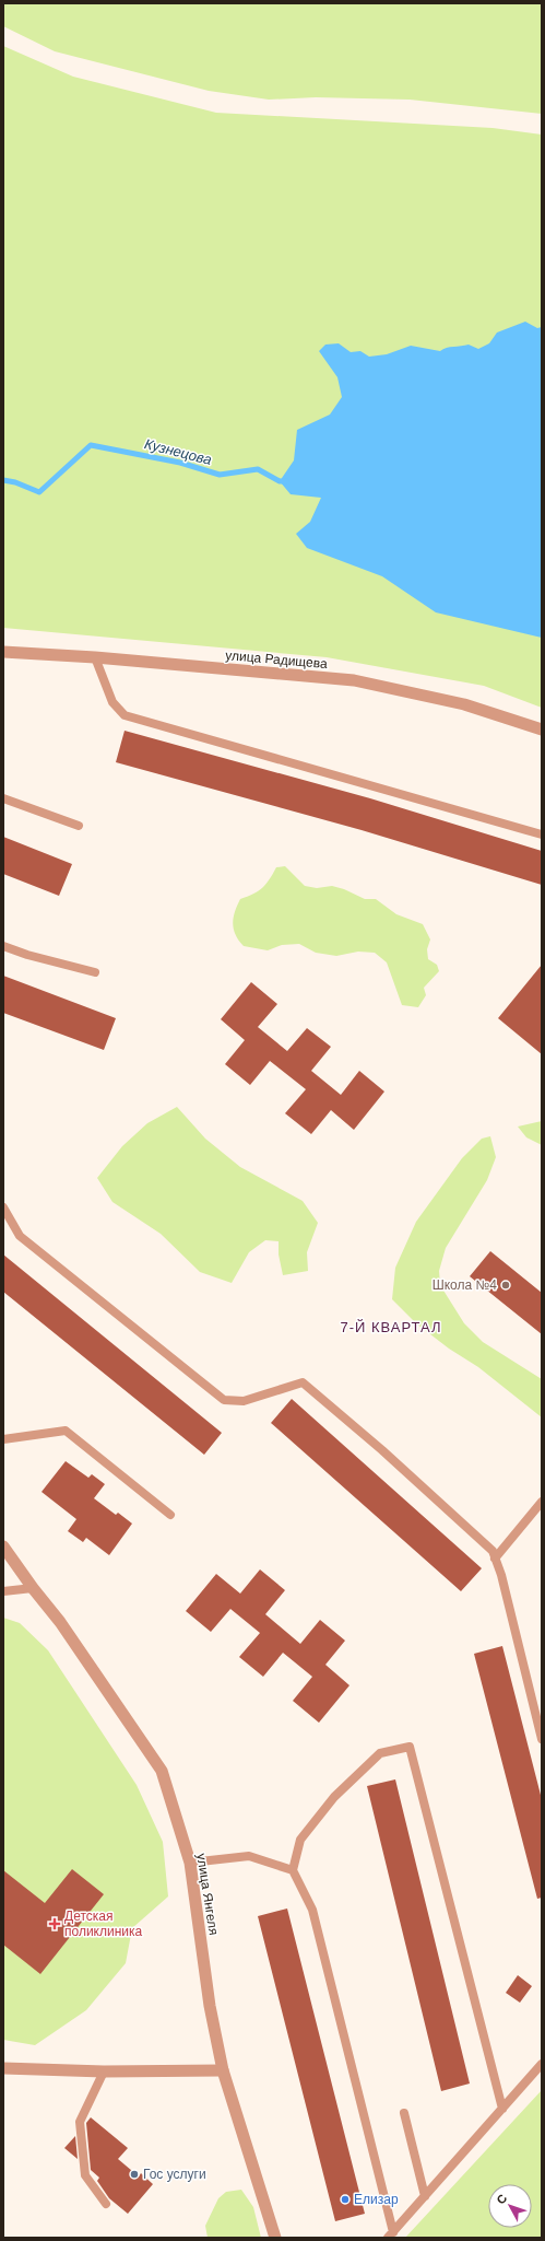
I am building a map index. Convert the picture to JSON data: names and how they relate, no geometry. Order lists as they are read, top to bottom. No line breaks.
{"streets":{"street":["улица Радищева","улица Янгеля"]},"districts":["7-Й КВАРТАЛ"],"water":["Кузнецова"],"places":{"other":["Школа №4","Гос услуги","Елизар"],"health":["Детская поликлиника"]},"north":"top left"}
